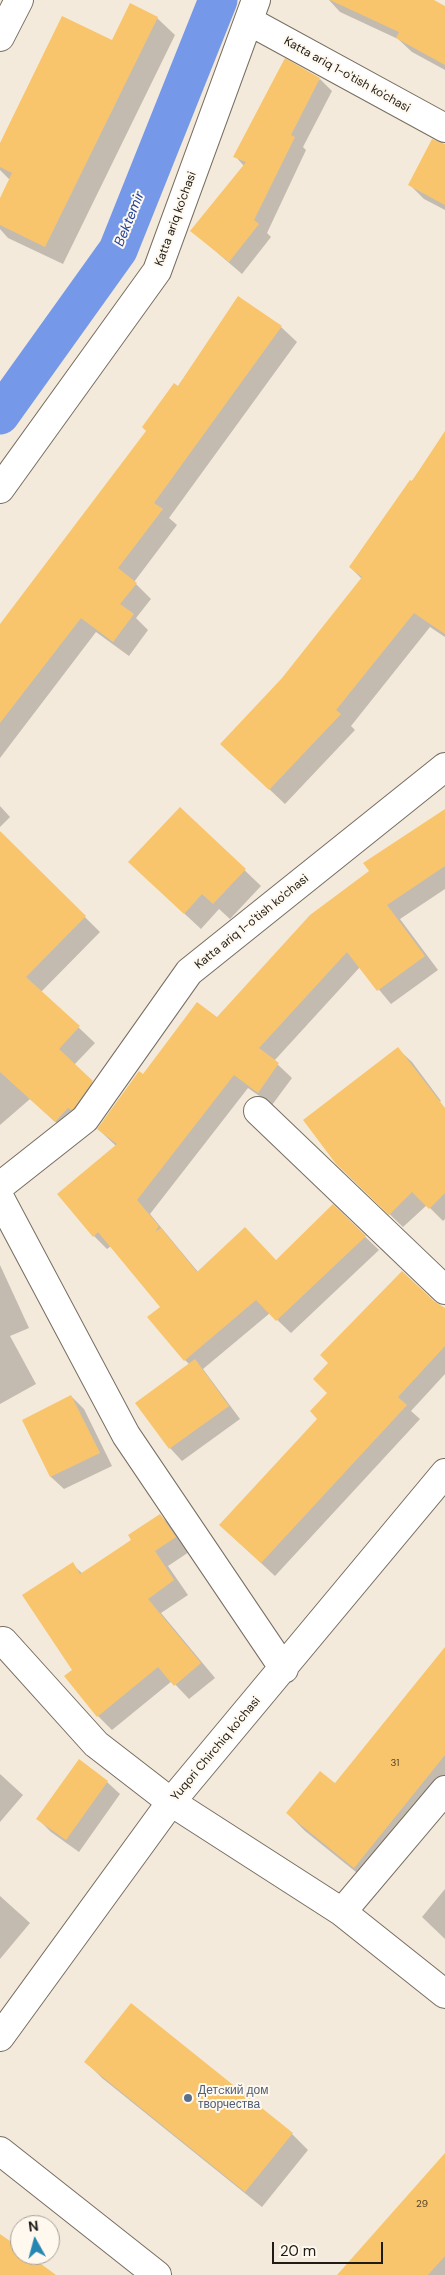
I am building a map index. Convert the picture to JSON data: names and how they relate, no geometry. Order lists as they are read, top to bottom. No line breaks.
{"streets":{"street":["Katta ariq 1-o'tish ko'chasi","Katta ariq ko'chasi","Yuqori Chirchiq ko'chasi"]},"crossings":[["Katta ariq 1-o'tish ko'chasi","Katta ariq ko'chasi"]],"water":["Bektemir"],"places":["Детcкий дом творчества"],"house_numbers":["31","29"],"scale_bar":"20 m","north":"top"}
